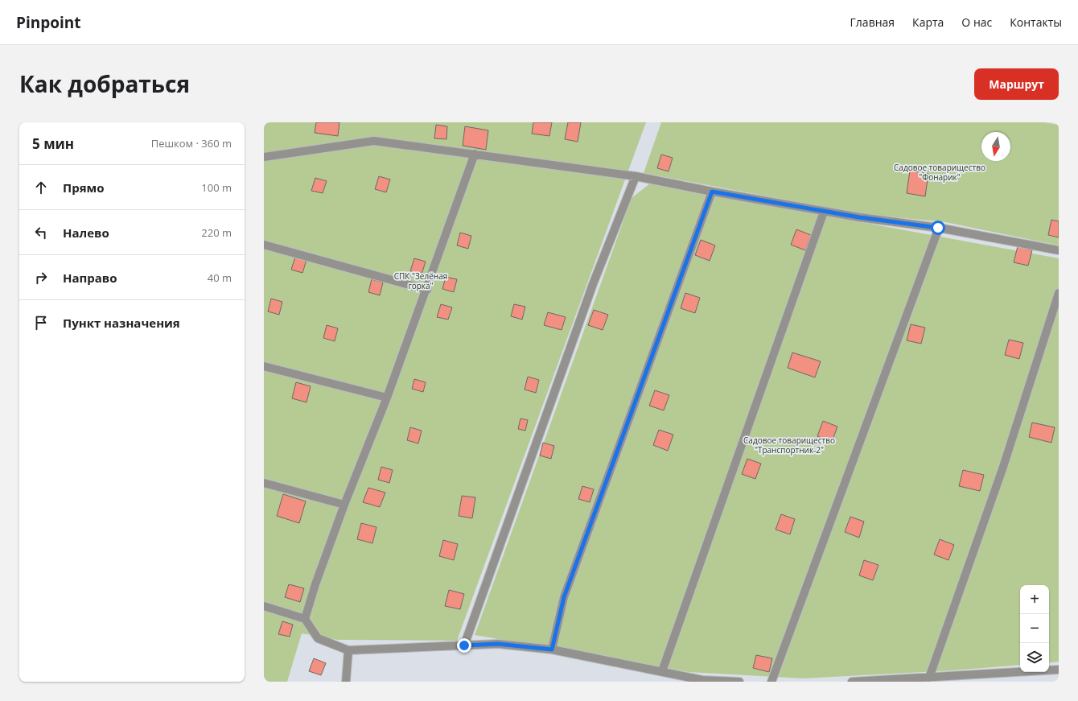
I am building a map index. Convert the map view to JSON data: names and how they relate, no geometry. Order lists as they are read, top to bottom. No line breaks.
{"parks":["Садовое товарищество \"Фонарик\"","СПК \"Зелёная горка\"","Садовое товарищество \"Транспортник-2\""],"north":"bottom","page":{"header":"Pinpoint","nav":["Главная","Карта","О нас","Контакты"],"title":"Как добраться","buttons":"Маршрут","heading":["5 мин","Пешком · 360 m"],"list":[["Прямо","100 m"],["Налево","220 m"],["Направо","40 m"],"Пункт назначения"],"map_buttons":["+","−"]}}
